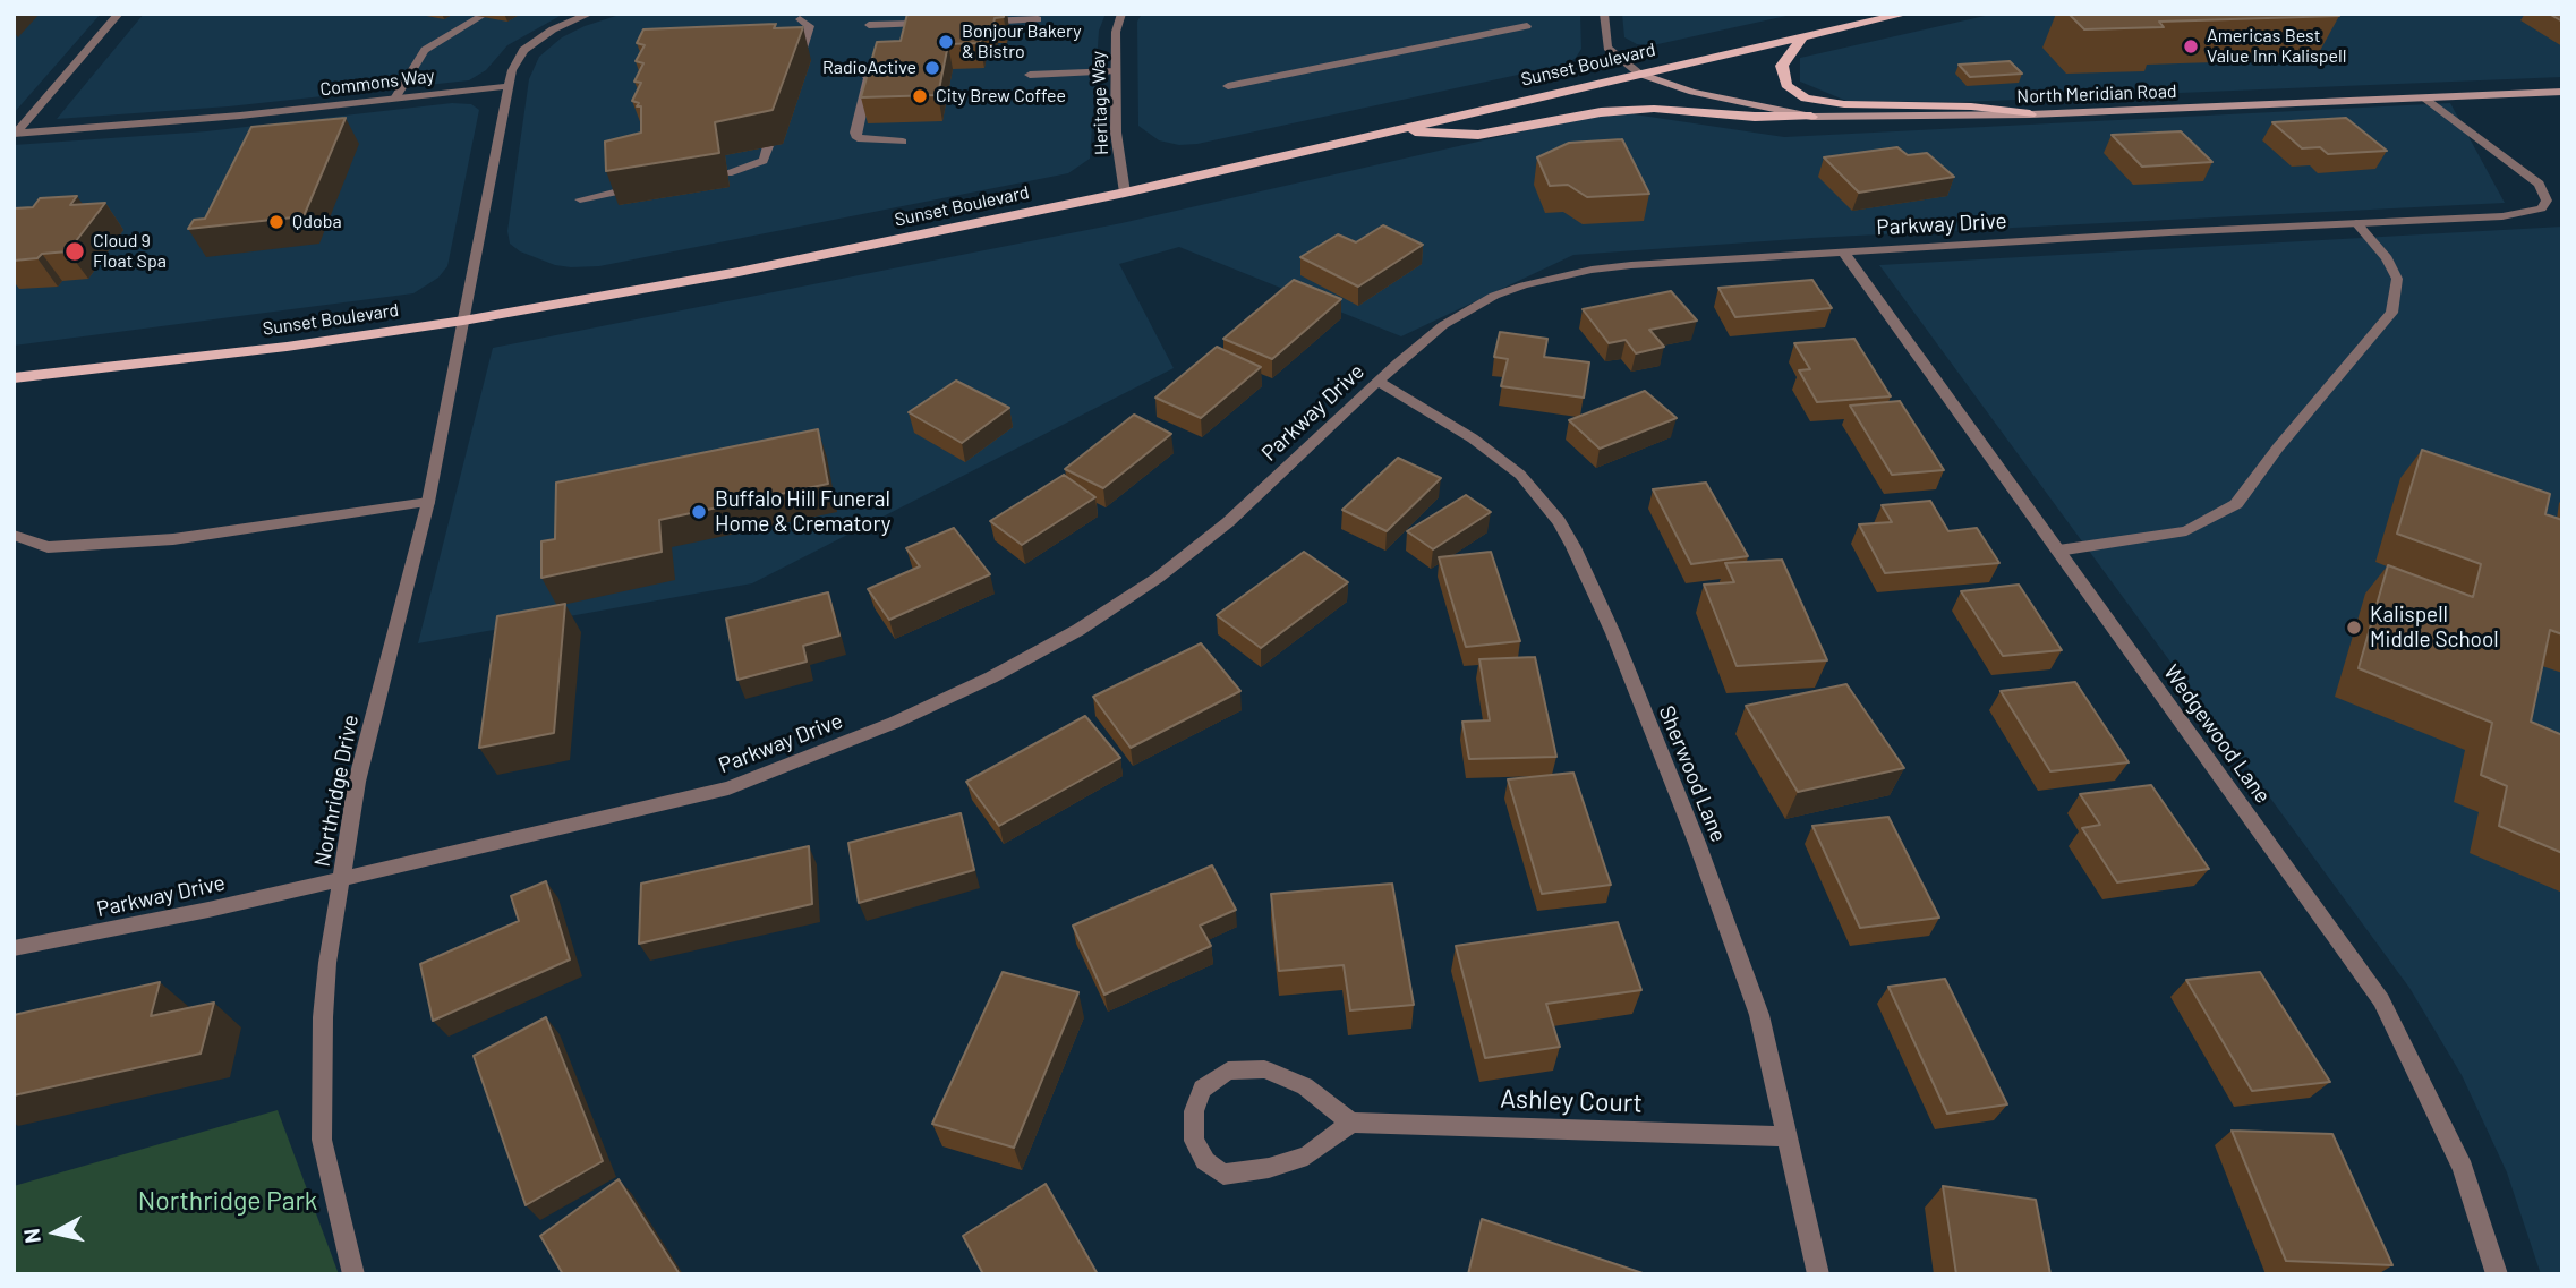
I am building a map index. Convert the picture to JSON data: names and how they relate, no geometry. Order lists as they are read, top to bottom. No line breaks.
{"streets":{"main road":["Sunset Boulevard","North Meridian Road"],"street":["Commons Way","Heritage Way","Parkway Drive","Wedgewood Lane","Sherwood Lane","Northridge Drive","Ashley Court"]},"crossings":[["Sunset Boulevard","North Meridian Road"],["Sunset Boulevard","Heritage Way"],["Sunset Boulevard","Northridge Drive"],["North Meridian Road","Parkway Drive"],["Parkway Drive","Wedgewood Lane"],["Parkway Drive","Sherwood Lane"],["Parkway Drive","Northridge Drive"],["Sherwood Lane","Ashley Court"]],"parks":["Northridge Park"],"places":["Bonjour Bakery & Bistro","Americas Best Value Inn Kalispell","RadioActive","City Brew Coffee","Qdoba","Cloud 9 Float Spa","Buffalo Hill Funeral Home & Crematory","Kalispell Middle School"],"north":"left"}
